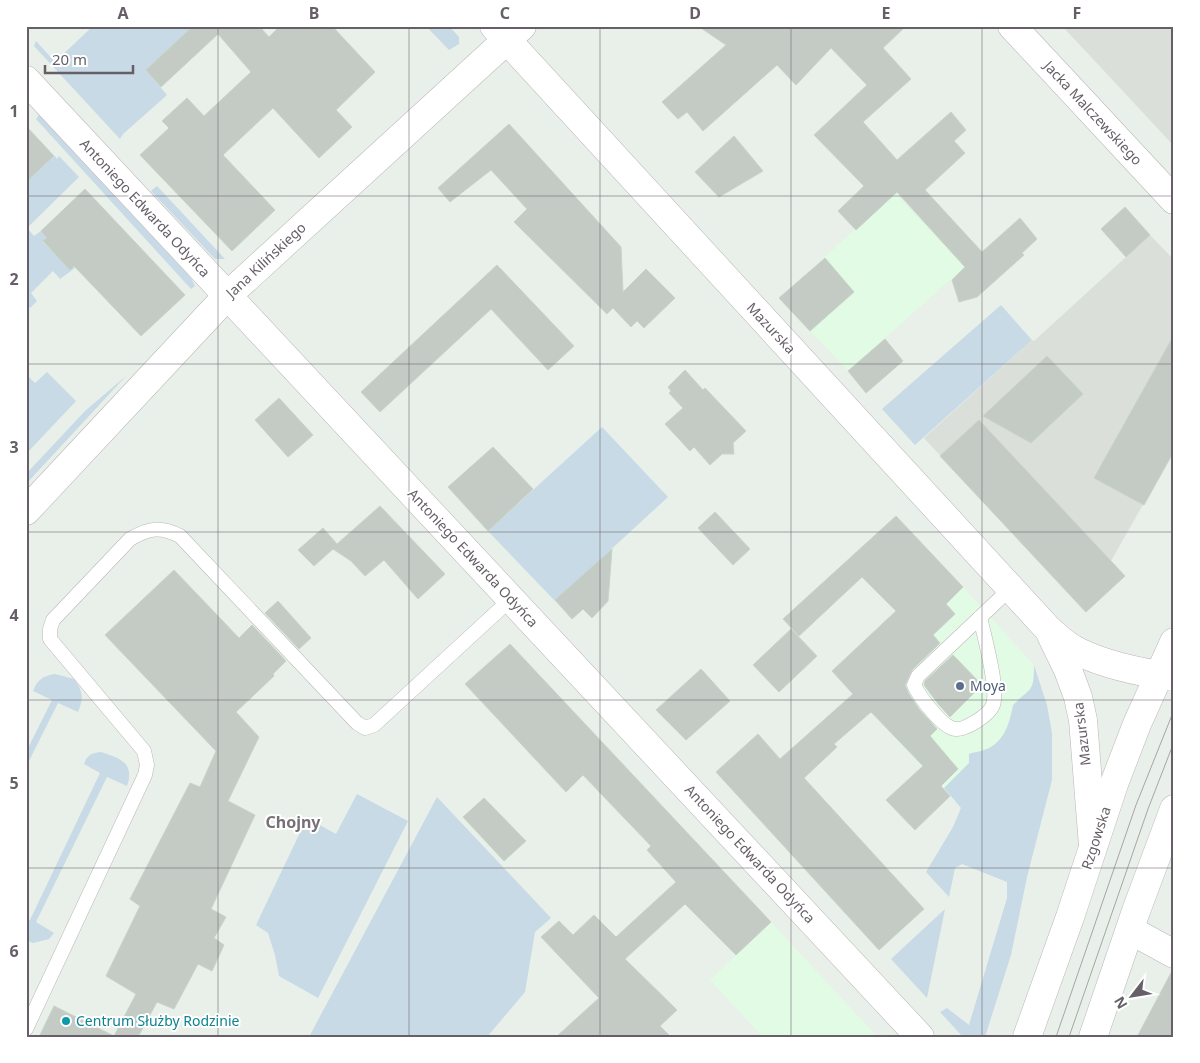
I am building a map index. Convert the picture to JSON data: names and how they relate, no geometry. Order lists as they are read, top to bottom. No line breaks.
{"streets":{"street":["Jacka Malczewskiego","Antoniego Edwarda Odyńca","Jana Kilińskiego","Mazurska","Rzgowska"]},"crossings":[["Antoniego Edwarda Odyńca","Jana Kilińskiego"],["Jana Kilińskiego","Mazurska"],["Mazurska","Rzgowska"]],"districts":["Chojny"],"places":["Moya","Centrum Służby Rodzinie"],"scale_bar":"20 m","north":"bottom left","grid":{"columns":["A","B","C","D","E","F"],"rows":["1","2","3","4","5","6"]}}
